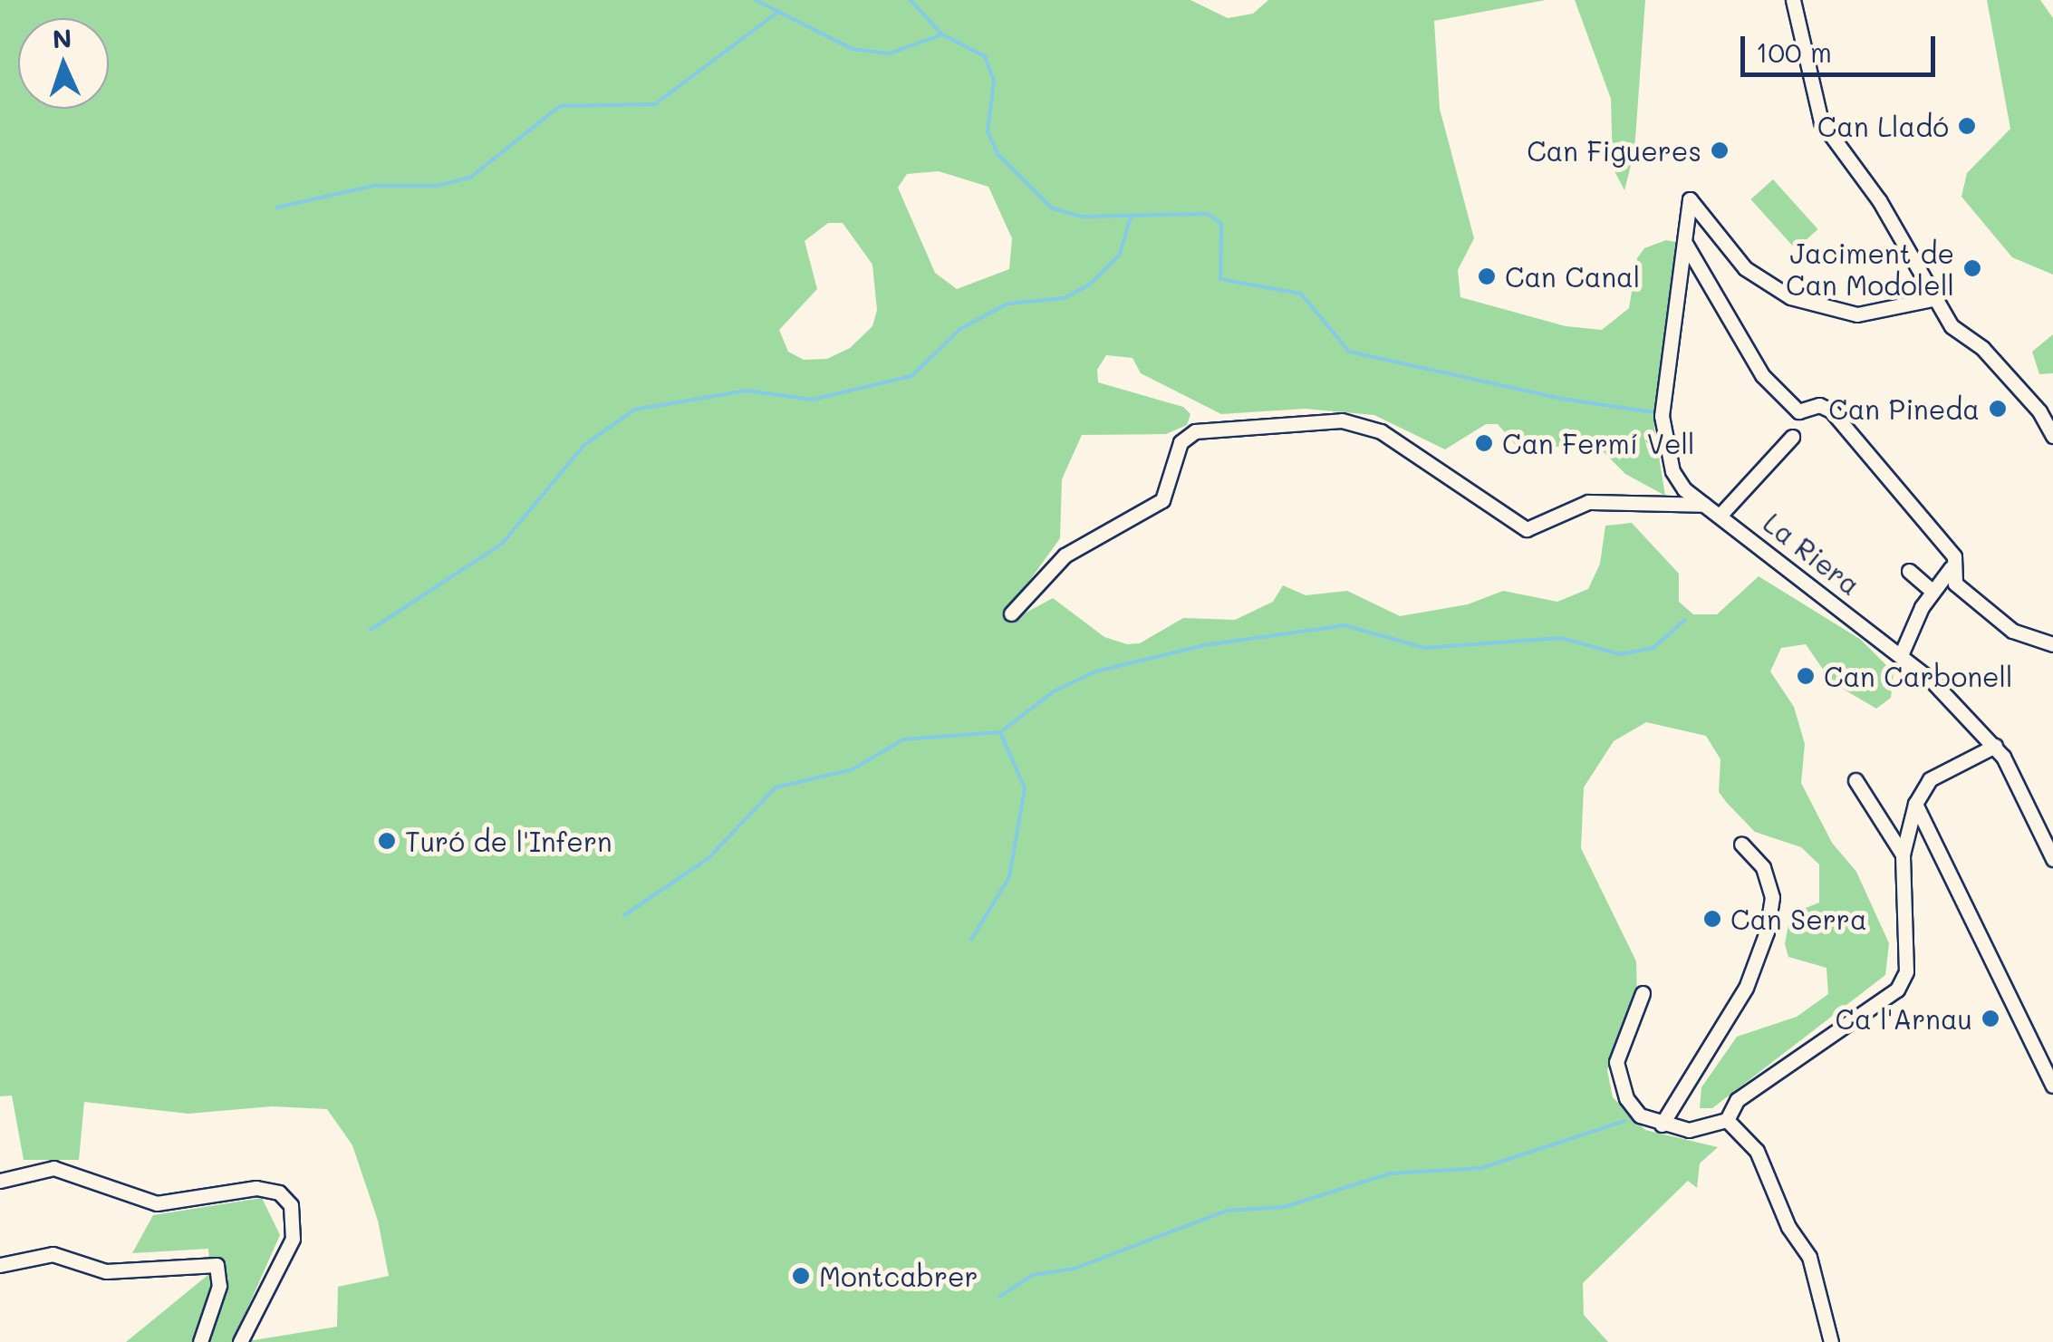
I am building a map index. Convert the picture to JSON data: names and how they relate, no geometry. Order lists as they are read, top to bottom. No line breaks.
{"streets":{"street":["La Riera"]},"places":["Can Lladó","Can Figueres","Jaciment de Can Modolell","Can Canal","Can Pineda","Can Fermí Vell","Can Carbonell","Turó de l'Infern","Can Serra","Ca l'Arnau","Montcabrer"],"scale_bar":"100 m","north":"top"}
